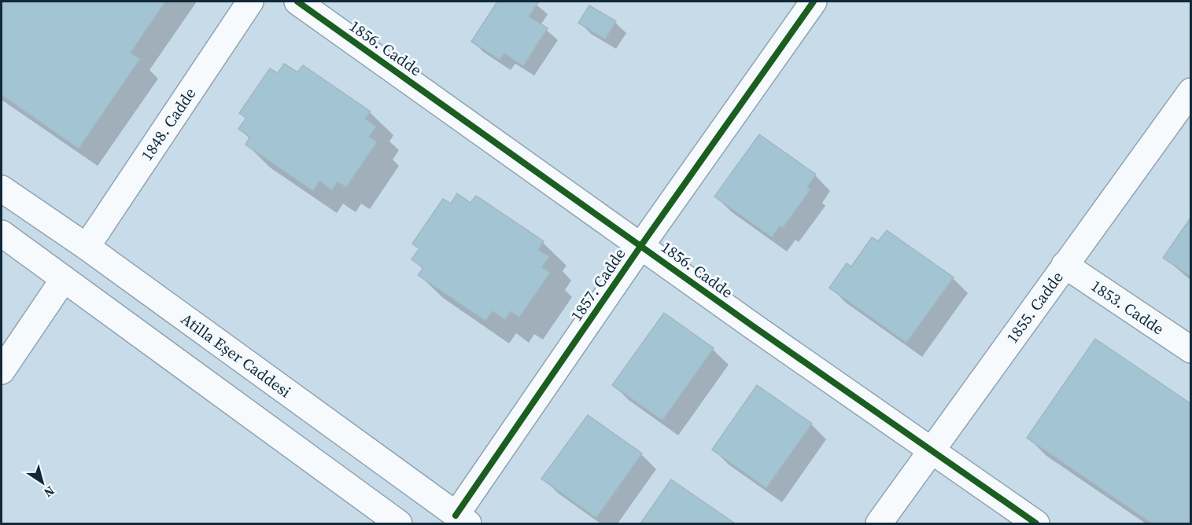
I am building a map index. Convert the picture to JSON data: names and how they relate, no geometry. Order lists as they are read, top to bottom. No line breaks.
{"streets":{"street":["1856. Cadde","1848. Cadde","1857. Cadde","1855. Cadde","1853. Cadde","Atilla Eşer Caddesi"]},"crossings":[["1856. Cadde","1857. Cadde"],["1856. Cadde","1855. Cadde"],["1848. Cadde","Atilla Eşer Caddesi"],["1857. Cadde","Atilla Eşer Caddesi"],["1855. Cadde","1853. Cadde"]],"north":"bottom right"}
